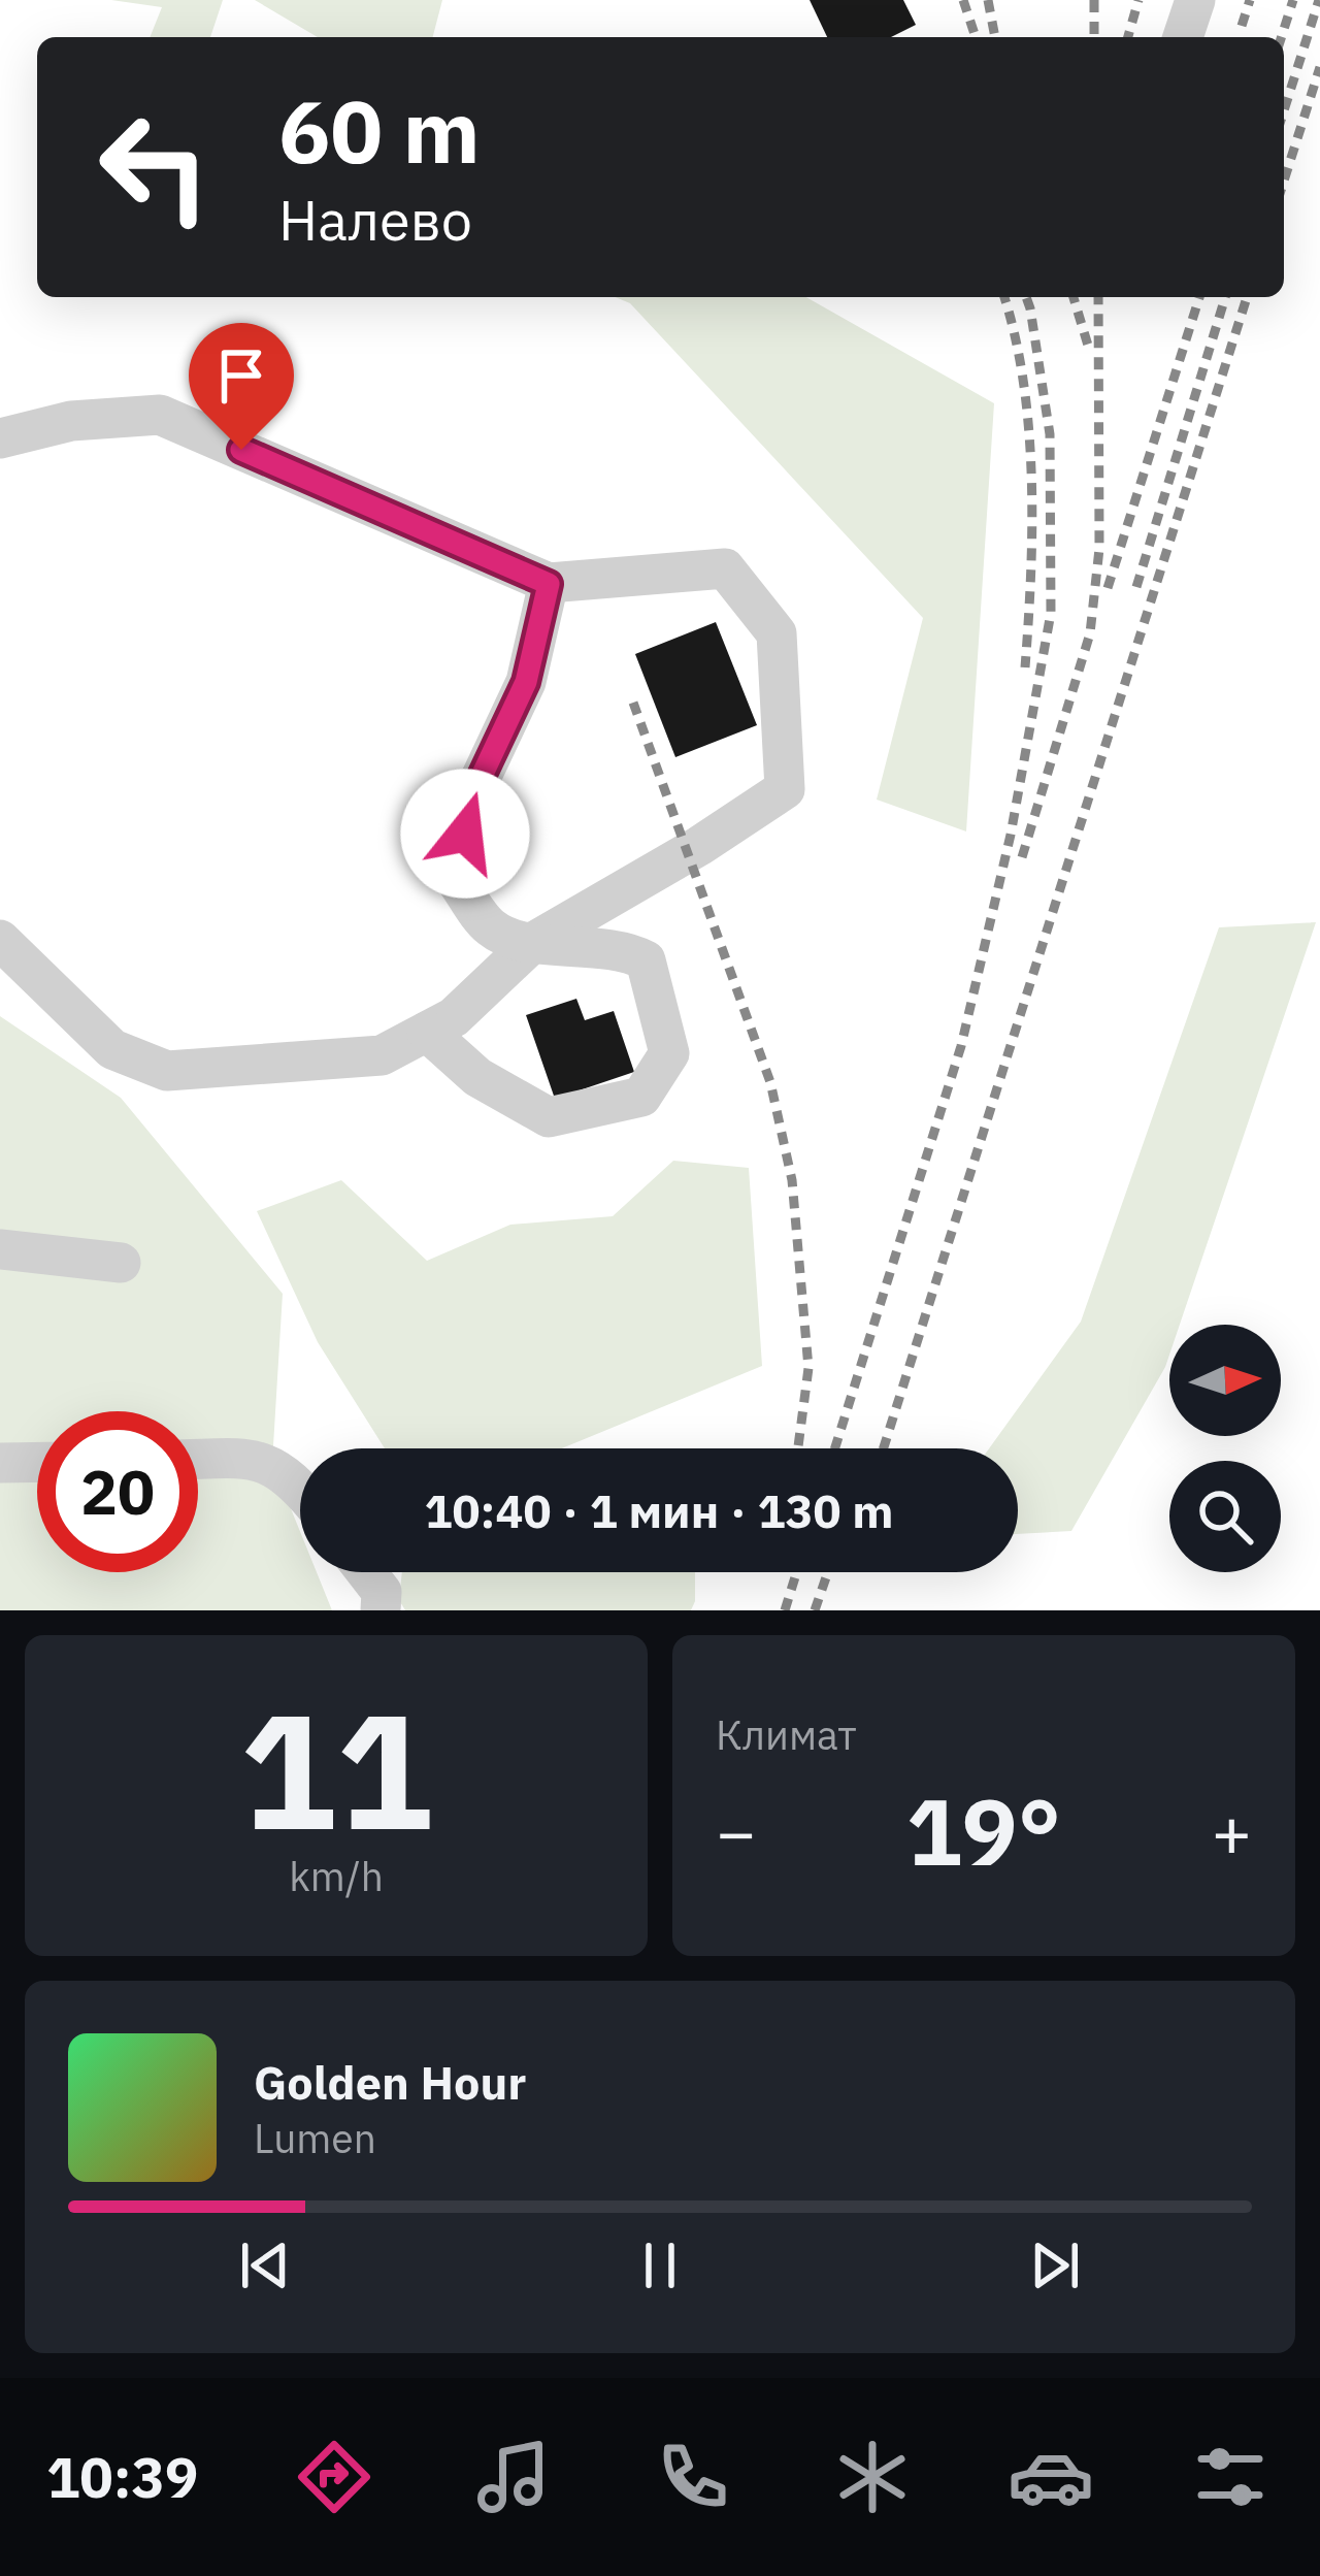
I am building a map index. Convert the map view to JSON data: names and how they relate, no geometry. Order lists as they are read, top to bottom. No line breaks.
{"north":"right","page":{"turn":["60 m","Налево"],"limit":"20","trip":"10:40 · 1 мин · 130 m","tile":[["11","km/h"],"Климат"],"heat":["−","19°","+"],"song":["Golden Hour","Lumen"],"tabs":"10:39"}}
